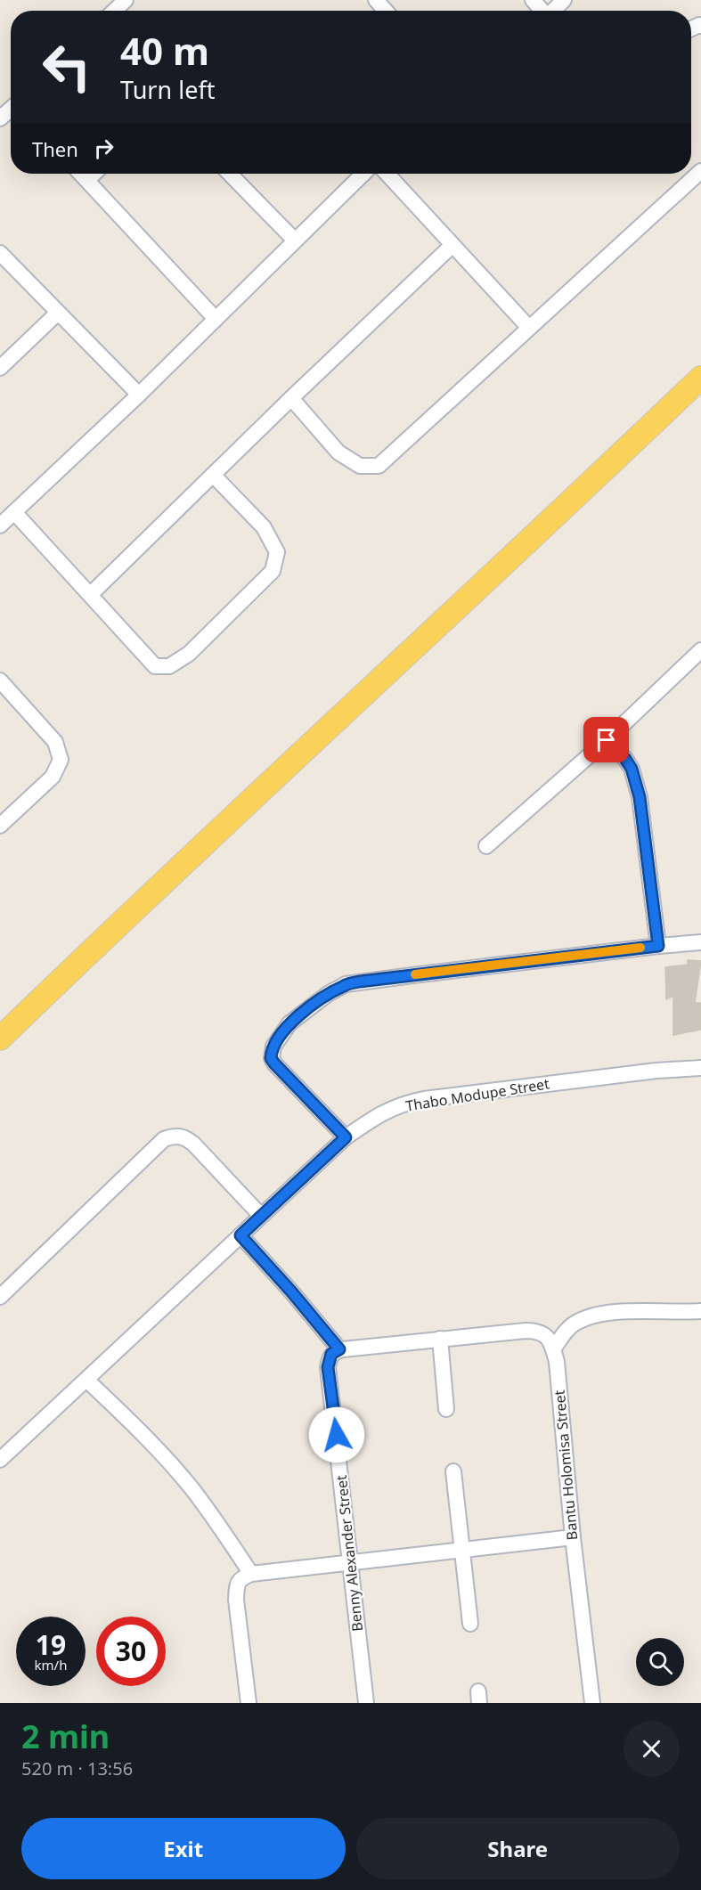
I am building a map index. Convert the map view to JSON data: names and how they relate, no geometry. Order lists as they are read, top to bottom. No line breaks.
{"streets":{"street":["Thabo Modupe Street","Bantu Holomisa Street","Benny Alexander Street"]},"page":{"turn":["40 m","Turn left"],"then":"Then","speed":"19 km/h","limit":"30","heading":["2 min","520 m · 13:56"],"buttons":["Exit","Share"]}}
